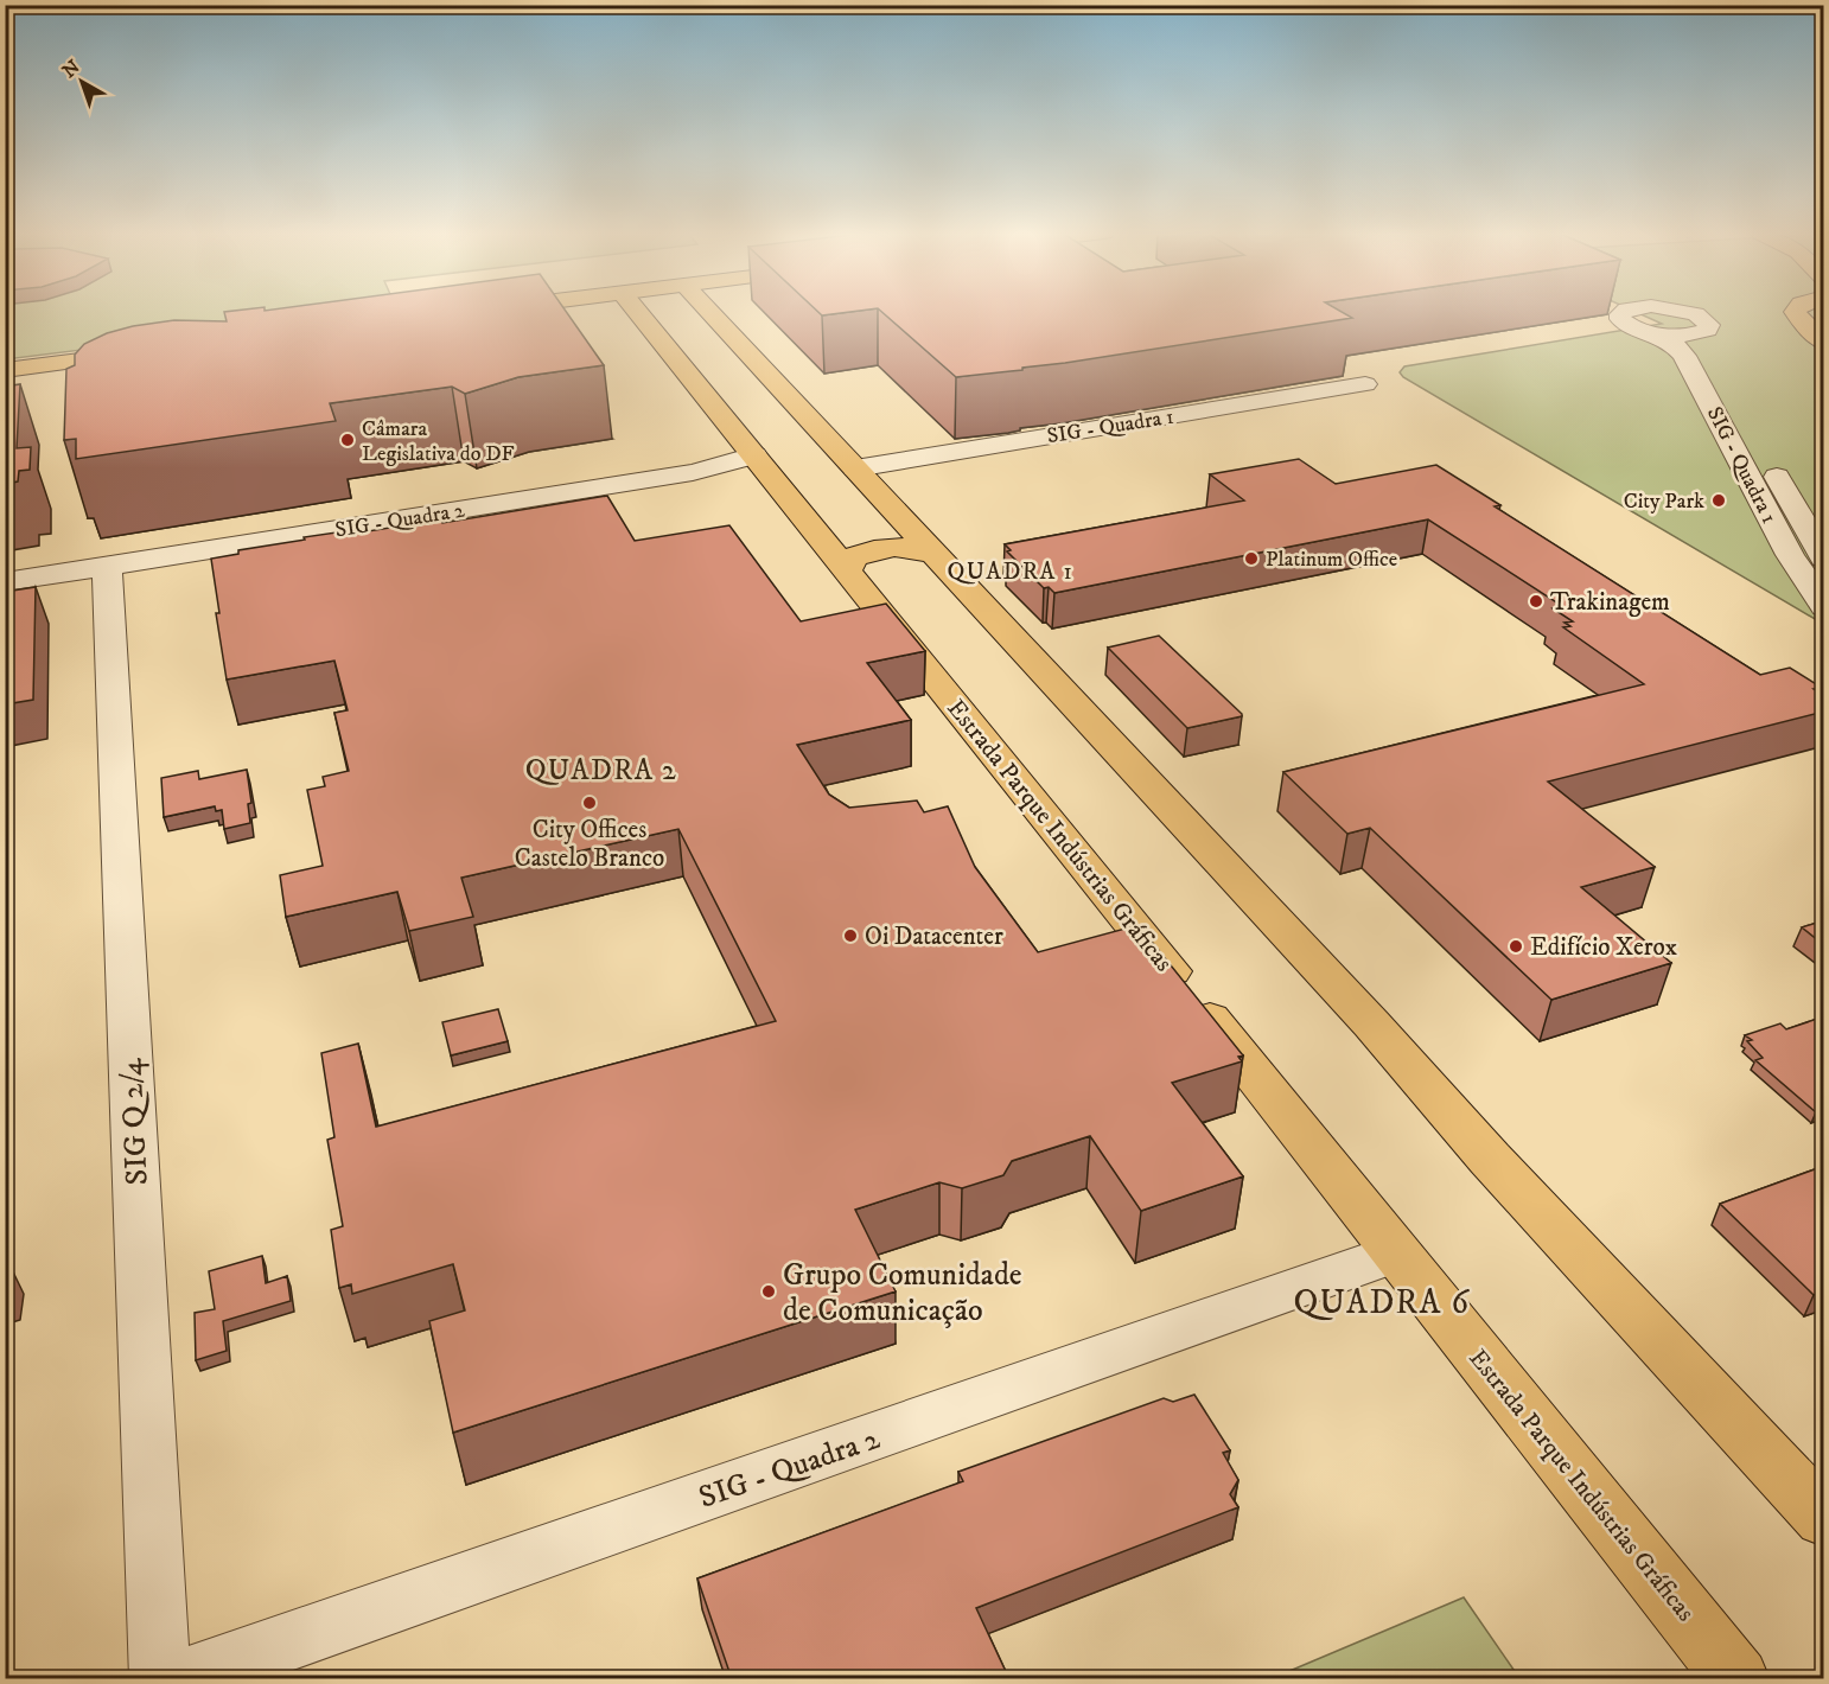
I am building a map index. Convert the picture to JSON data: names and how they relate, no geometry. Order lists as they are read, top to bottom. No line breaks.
{"streets":{"main road":["Estrada Parque Indústrias Gráficas"],"street":["SIG - Quadra 1","SIG - Quadra 2","SIG Q 2/4"]},"crossings":[["SIG - Quadra 2","Estrada Parque Indústrias Gráficas"],["SIG - Quadra 2","SIG Q 2/4"]],"districts":["QUADRA 1","QUADRA 2","QUADRA 6"],"places":["Câmara Legislativa do DF","City Park","Platinum Office","Trakinagem","City Offices Castelo Branco","Oi Datacenter","Edifício Xerox","Grupo Comunidade de Comunicação"],"north":"top left"}
